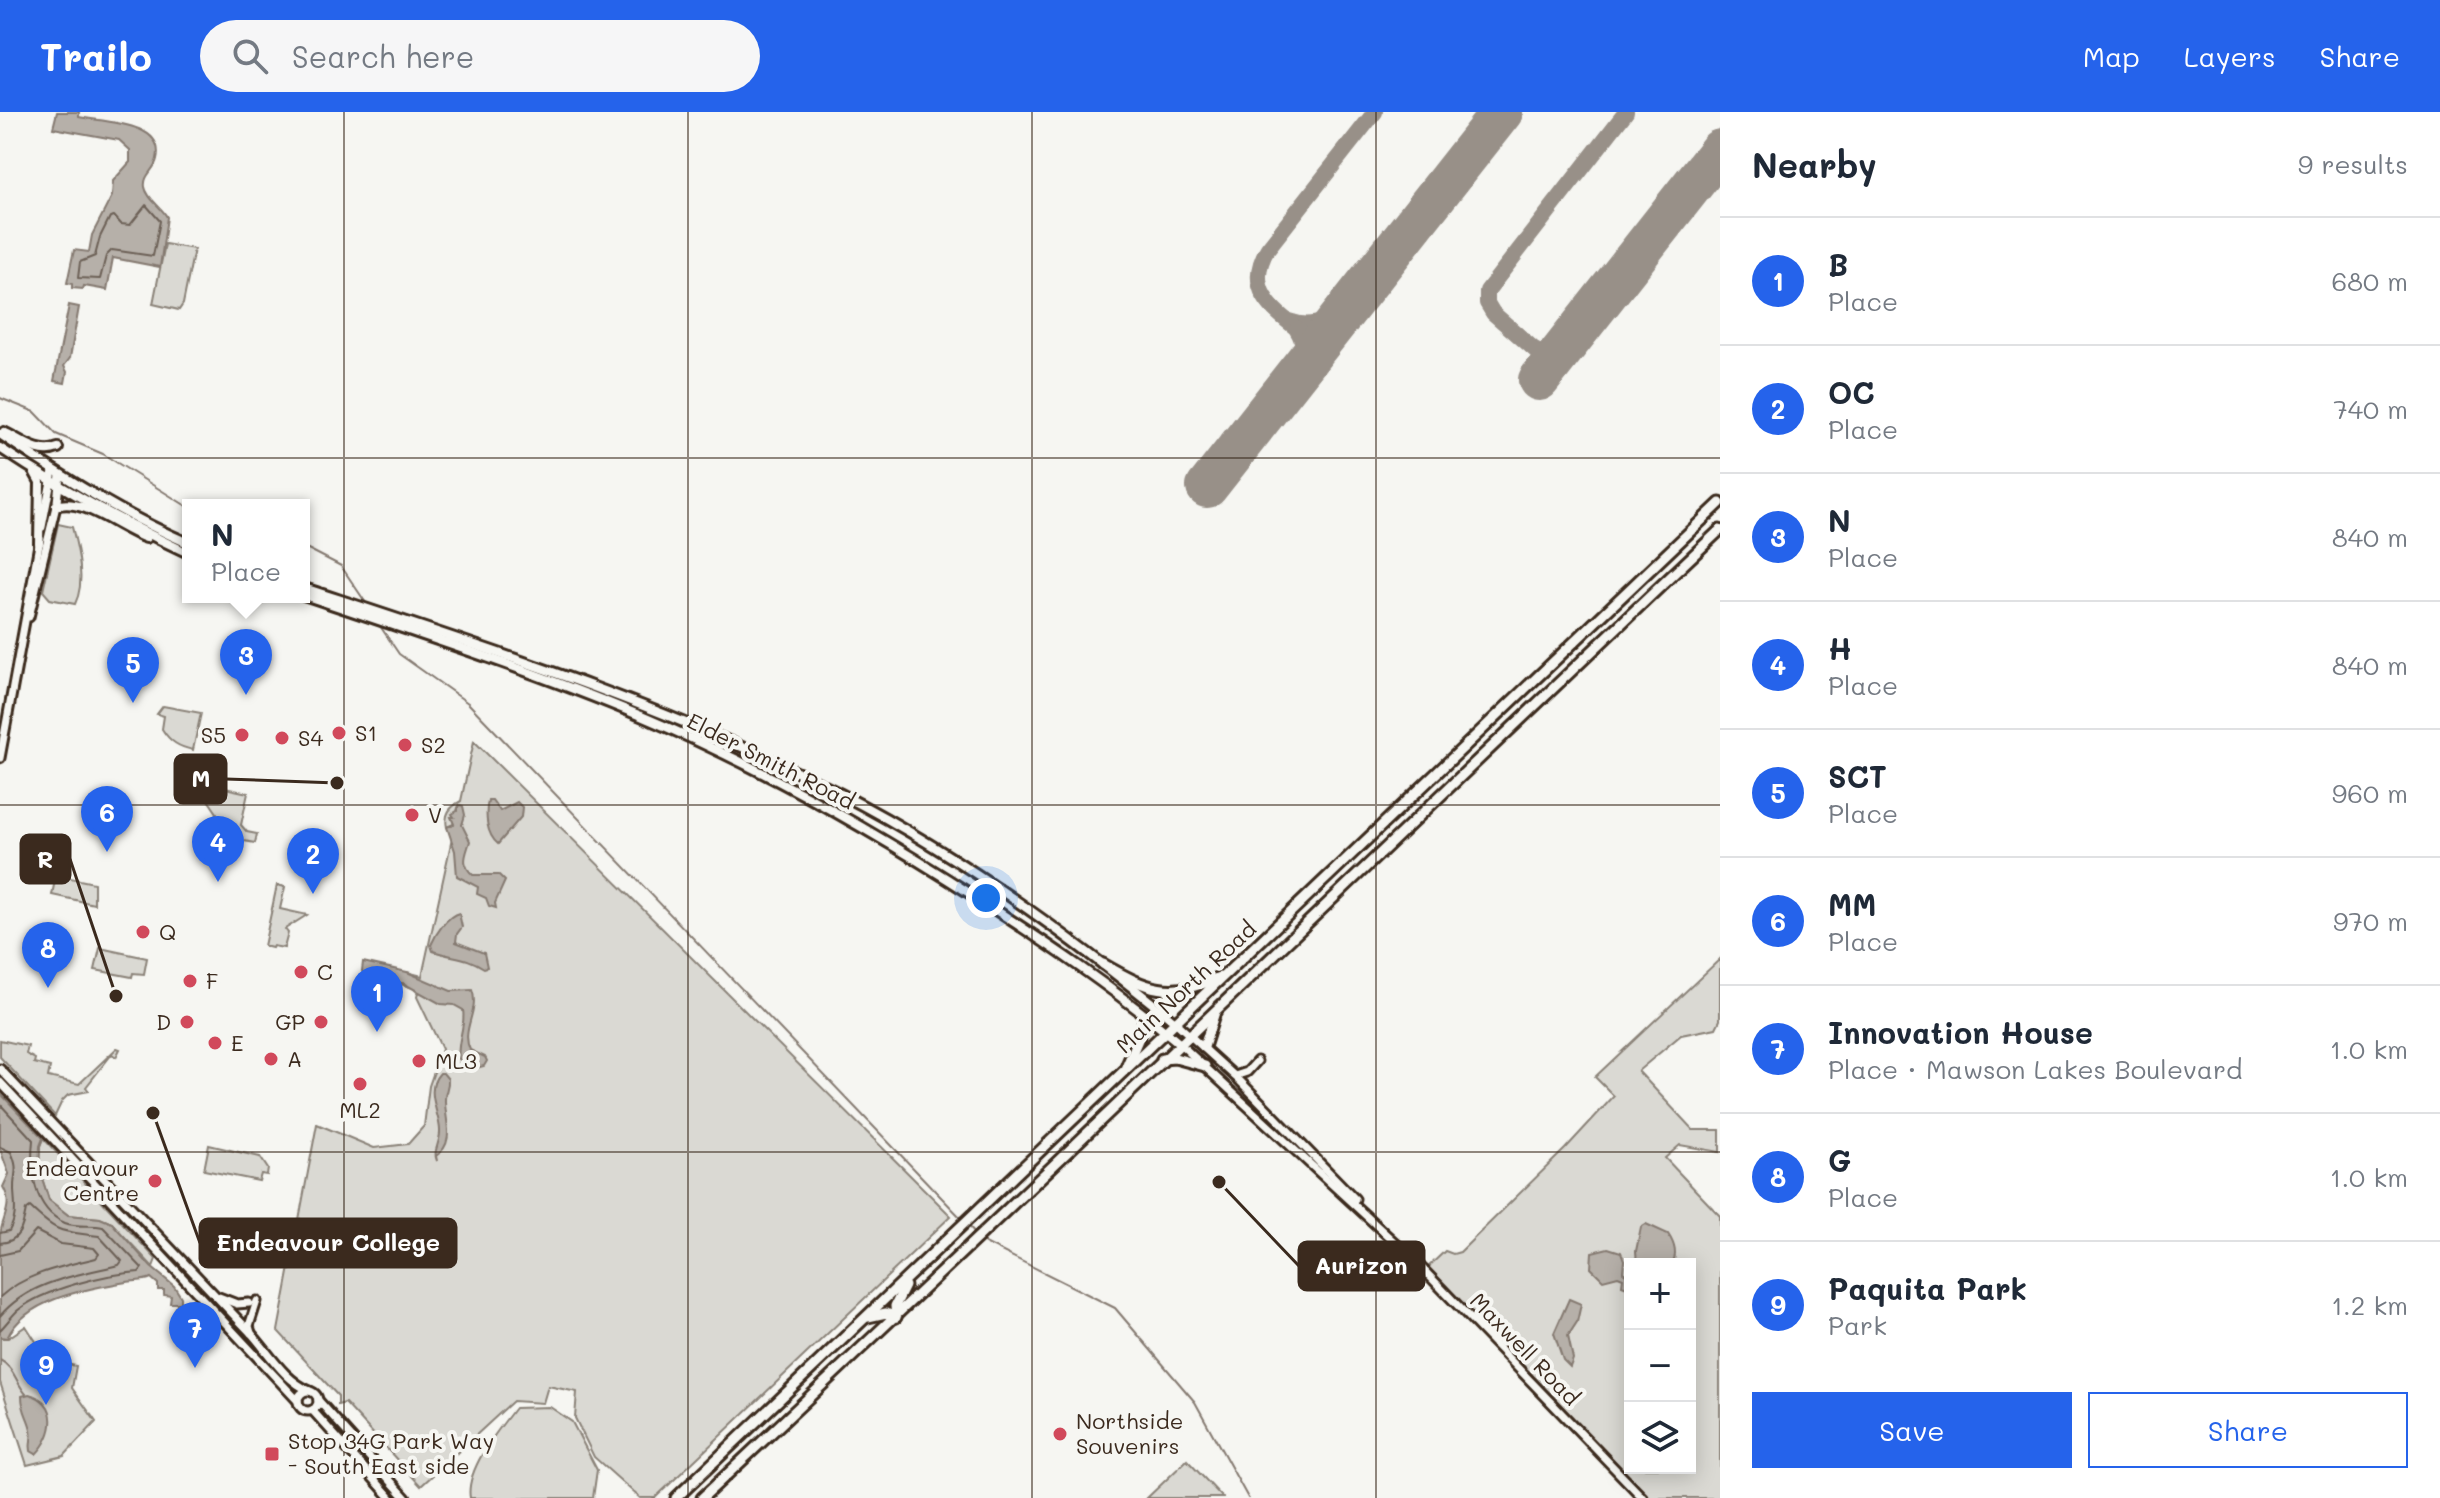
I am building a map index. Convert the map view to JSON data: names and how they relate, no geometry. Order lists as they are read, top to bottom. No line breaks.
{"streets":{"highway":["Main North Road"],"main road":["Elder Smith Road"],"street":["Maxwell Road"]},"crossings":[["Elder Smith Road","Main North Road"],["Elder Smith Road","Maxwell Road"],["Main North Road","Maxwell Road"]],"places":{"other":["S1","S5","S4","S2","M","V","Q","C","F","R","D","GP","E","A","ML3","ML2","Endeavour College","Endeavour Centre","Aurizon","Northside Souvenirs"],"transit":["Stop 34G Park Way - South East side"]},"page":{"header":"Trailo","search":"Search here","nav":["Map","Layers","Share"],"heading":["Nearby","9 results"],"list":[{"mark":"1","name":"B","note":"Place","value":"680 m"},{"mark":"2","name":"OC","note":"Place","value":"740 m"},{"mark":"3","name":"N","note":"Place","value":"840 m"},{"mark":"4","name":"H","note":"Place","value":"840 m"},{"mark":"5","name":"SCT","note":"Place","value":"960 m"},{"mark":"6","name":"MM","note":"Place","value":"970 m"},{"mark":"7","name":"Innovation House","note":"Place · Mawson Lakes Boulevard","value":"1.0 km"},{"mark":"8","name":"G","note":"Place","value":"1.0 km"},{"mark":"9","name":"Paquita Park","note":"Park","value":"1.2 km"}],"popup":["N","Place"],"pins":["3","5","6","4","2","8","1","7","9"],"map_buttons":["+","−"],"buttons":["Save","Share"]}}
